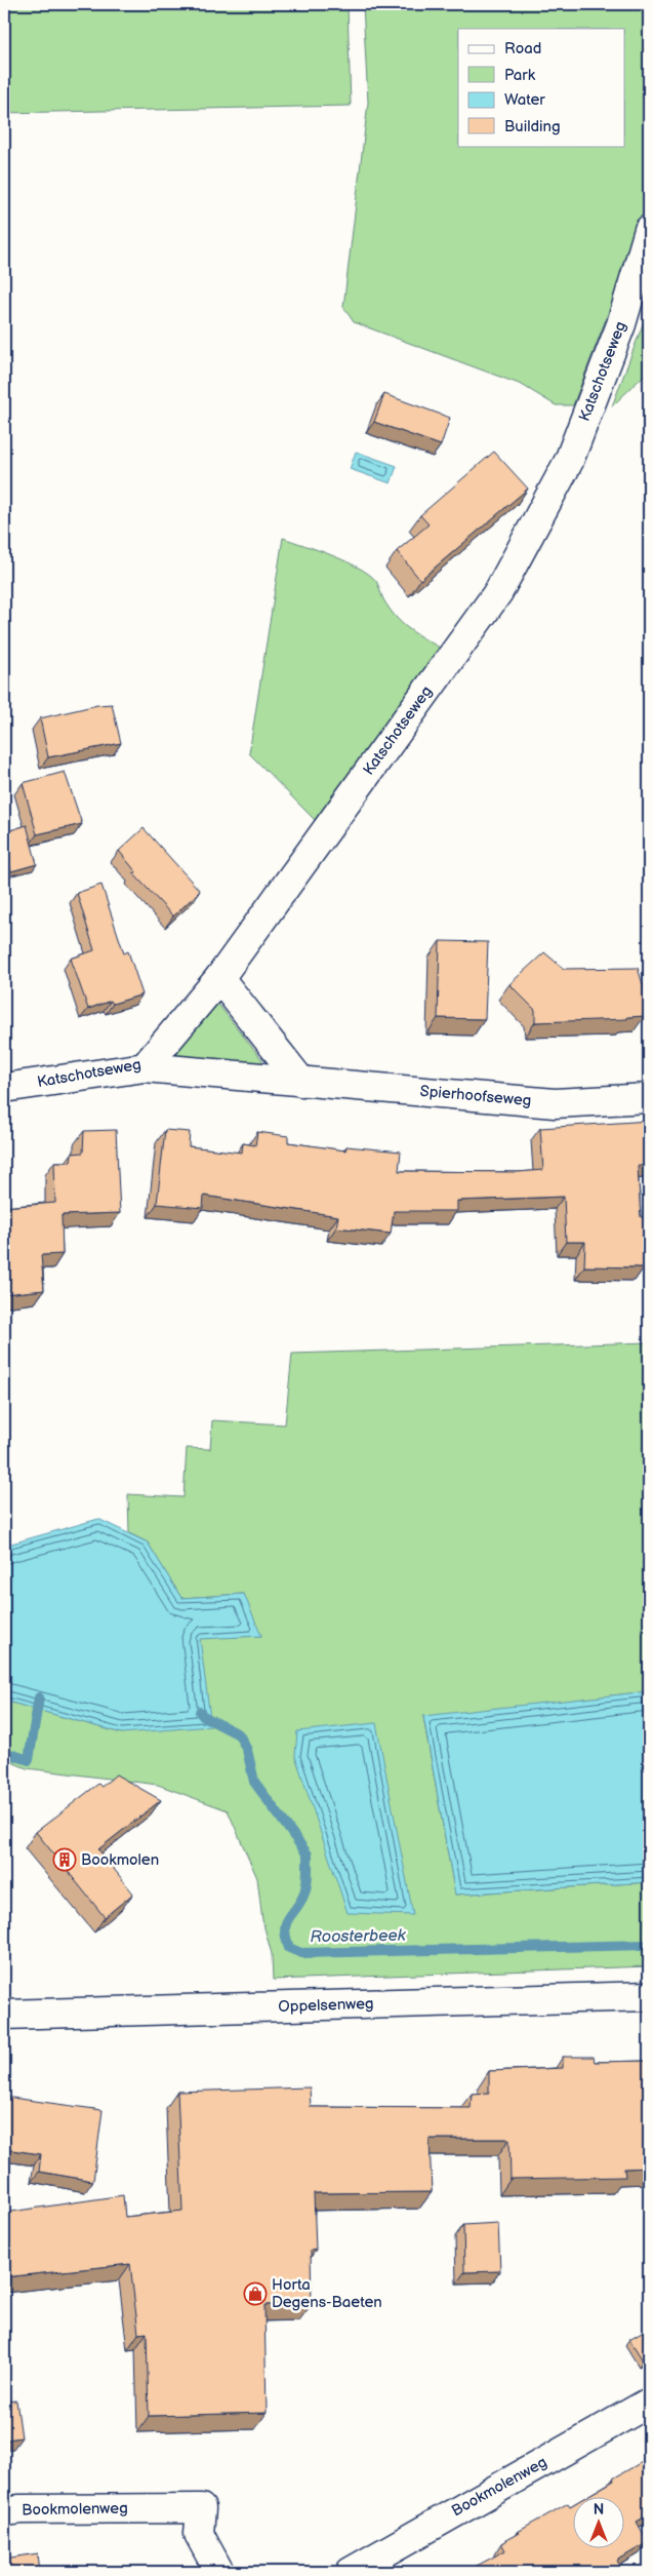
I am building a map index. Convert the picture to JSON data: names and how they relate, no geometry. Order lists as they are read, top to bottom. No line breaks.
{"streets":{"street":["Katschotseweg","Spierhoofseweg","Oppelsenweg","Bookmolenweg"]},"crossings":[["Katschotseweg","Spierhoofseweg"]],"water":["Roosterbeek"],"places":{"building":["Bookmolen"],"shop":["Horta Degens-Baeten"]},"legend":["Road","Park","Water","Building"],"north":"top"}
